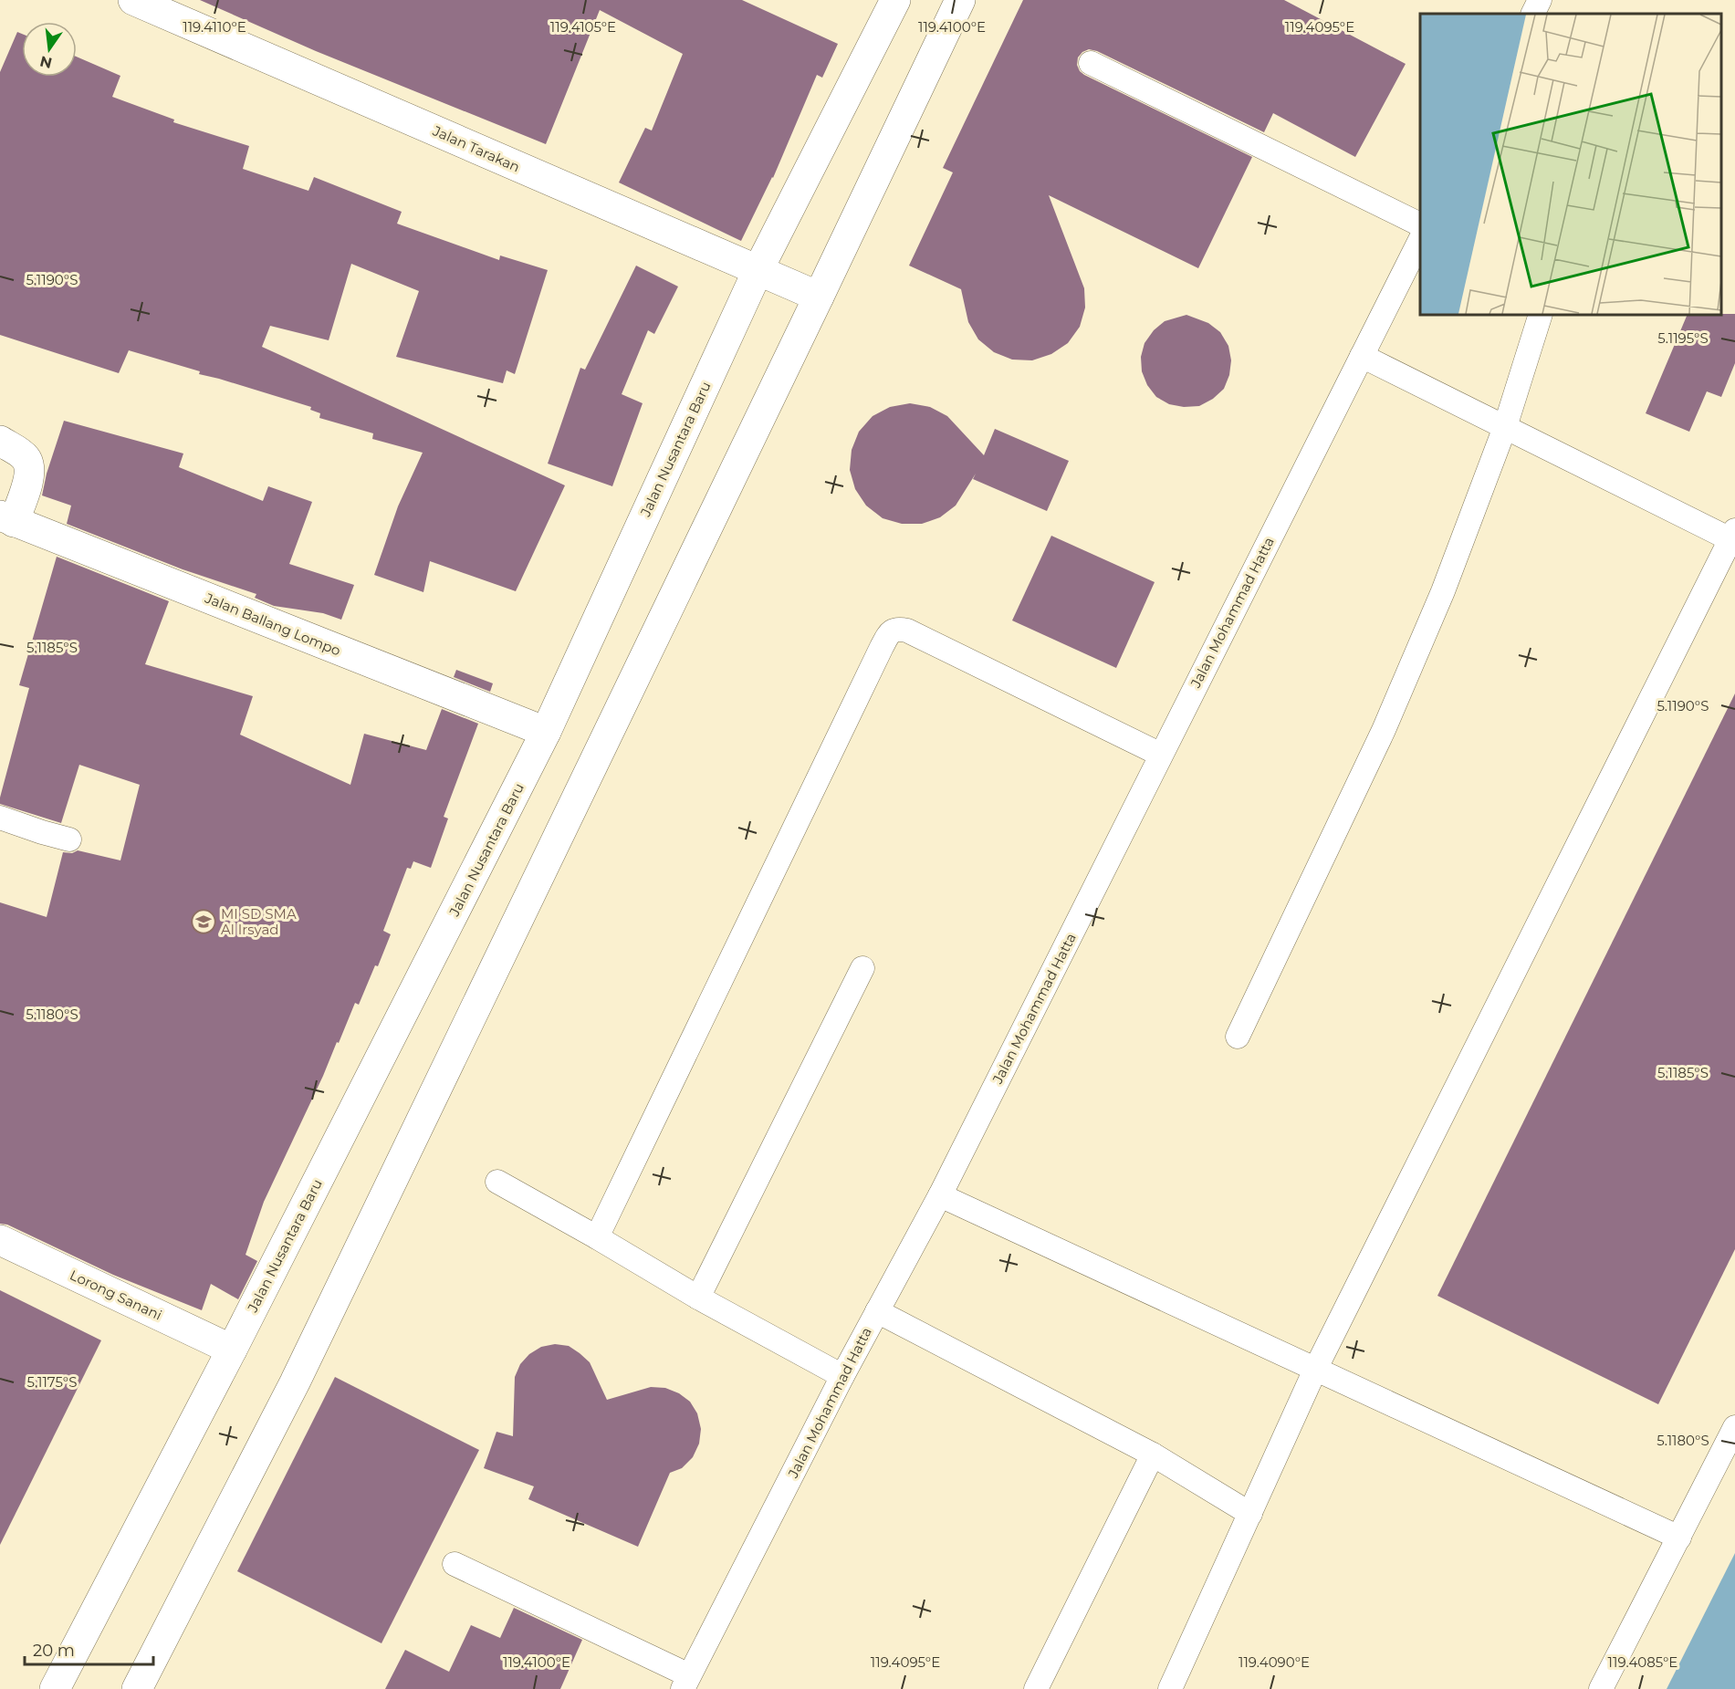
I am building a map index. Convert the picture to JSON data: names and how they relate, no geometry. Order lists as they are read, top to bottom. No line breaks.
{"streets":{"main road":["Jalan Tarakan","Jalan Nusantara Baru","Jalan Ballang Lompo","Lorong Sanani"],"lane":["Jalan Mohammad Hatta"]},"crossings":[["Jalan Tarakan","Jalan Nusantara Baru"],["Jalan Nusantara Baru","Jalan Ballang Lompo"],["Jalan Nusantara Baru","Lorong Sanani"]],"places":{"school or university":["MI SD SMA Al Irsyad"]},"scale_bar":"20 m","north":"bottom","coordinates":["119.4110°E","119.4105°E","119.4100°E","119.4095°E","5.1190°S","5.1195°S","5.1185°S","5.1180°S","5.1175°S","119.4090°E","119.4085°E"]}
